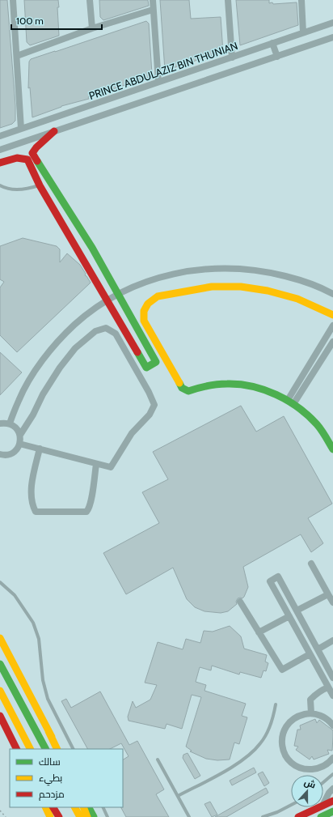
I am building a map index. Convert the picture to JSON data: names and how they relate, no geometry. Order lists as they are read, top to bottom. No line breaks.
{"streets":{"street":["PRINCE ABDULAZIZ BIN THUNIAN"]},"legend":["سالك","بطيء","مزدحم"],"scale_bar":"100 m","north":"top"}
